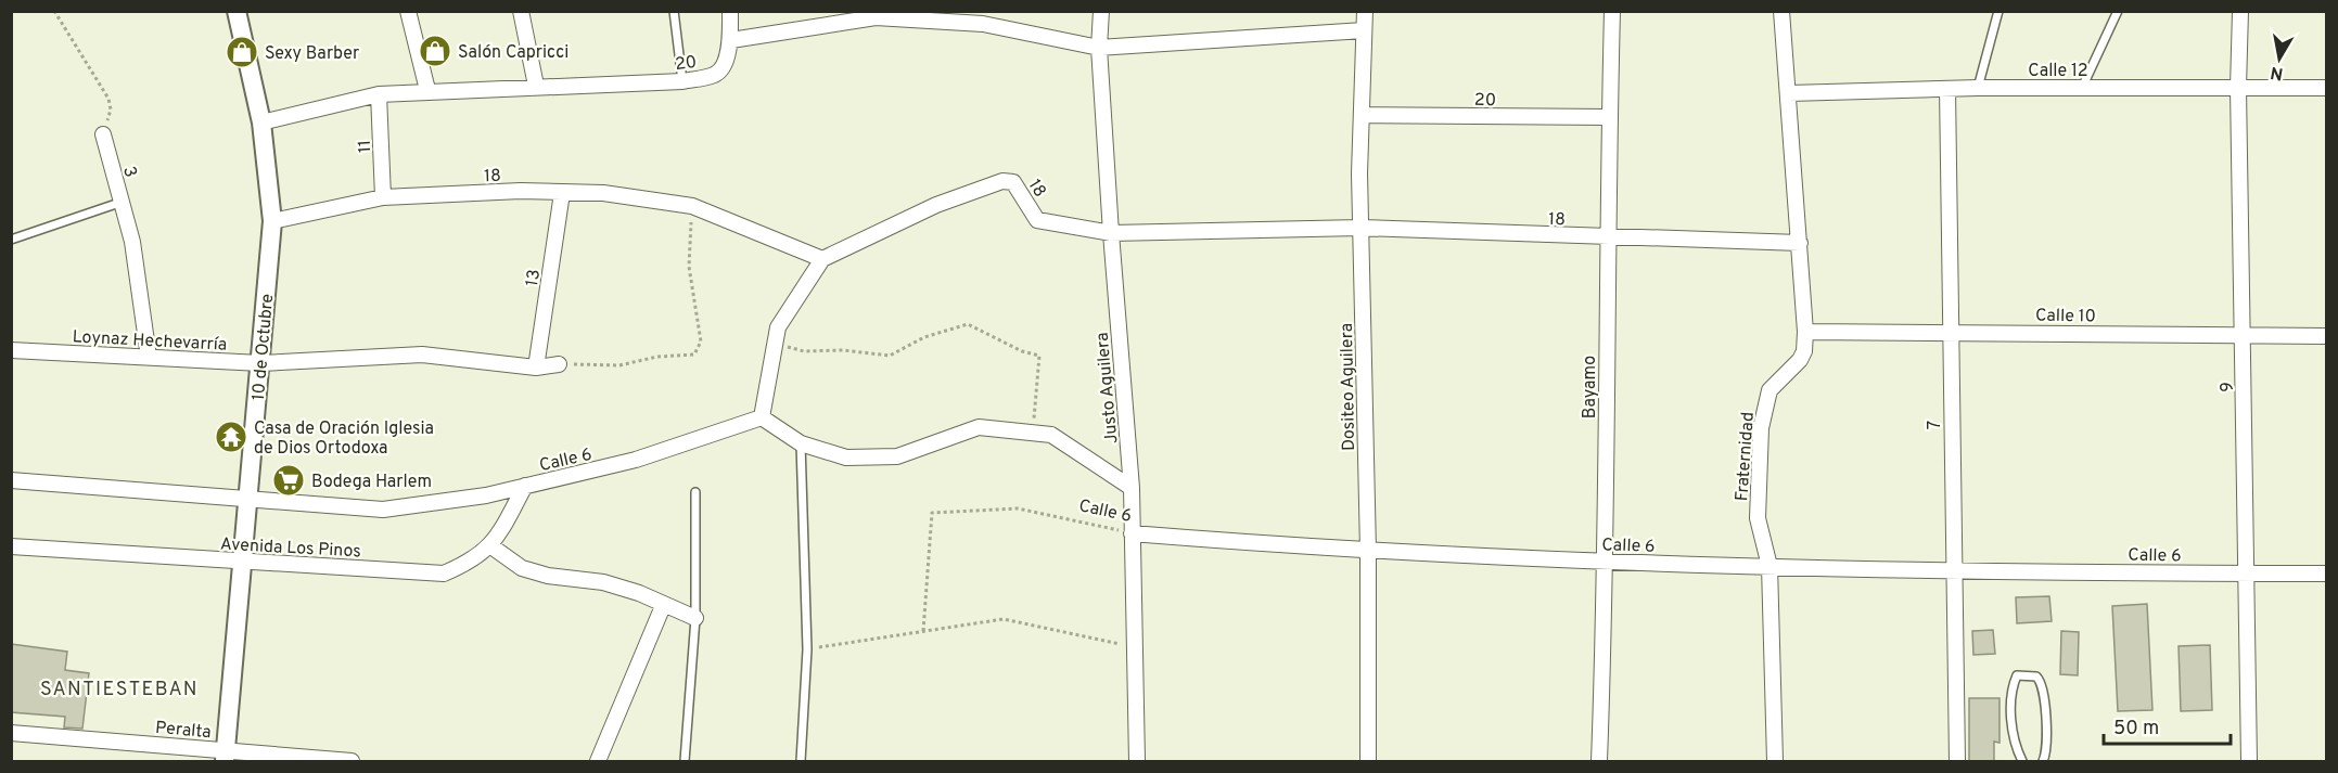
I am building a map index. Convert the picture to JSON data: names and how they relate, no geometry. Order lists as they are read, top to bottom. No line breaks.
{"streets":{"street":["20","Calle 12","11","3","18","13","Calle 10","Loynaz Hechevarría","10 de Octubre","Dositeo Aguilera","Bayamo","9","Justo Aguilera","7","Fraternidad","Calle 6","Avenida Los Pinos","Peralta"]},"crossings":[["20","11"],["20","10 de Octubre"],["20","Dositeo Aguilera"],["20","Bayamo"],["Calle 12","9"],["Calle 12","7"],["Calle 12","Fraternidad"],["11","18"],["3","Loynaz Hechevarría"],["18","13"],["18","10 de Octubre"],["18","Dositeo Aguilera"],["18","Bayamo"],["18","Justo Aguilera"],["18","Fraternidad"],["13","Loynaz Hechevarría"],["Calle 10","9"],["Calle 10","7"],["Calle 10","Fraternidad"],["Loynaz Hechevarría","10 de Octubre"],["10 de Octubre","Calle 6"],["10 de Octubre","Avenida Los Pinos"],["10 de Octubre","Peralta"],["Dositeo Aguilera","Calle 6"],["Bayamo","Calle 6"],["9","Calle 6"],["Justo Aguilera","Calle 6"],["7","Calle 6"],["Fraternidad","Calle 6"],["Calle 6","Avenida Los Pinos"]],"districts":["SANTIESTEBAN"],"places":{"shop":["Salón Capricci","Sexy Barber"],"temple":["Casa de Oración Iglesia de Dios Ortodoxa"],"supermarket":["Bodega Harlem"]},"scale_bar":"50 m","north":"bottom"}
